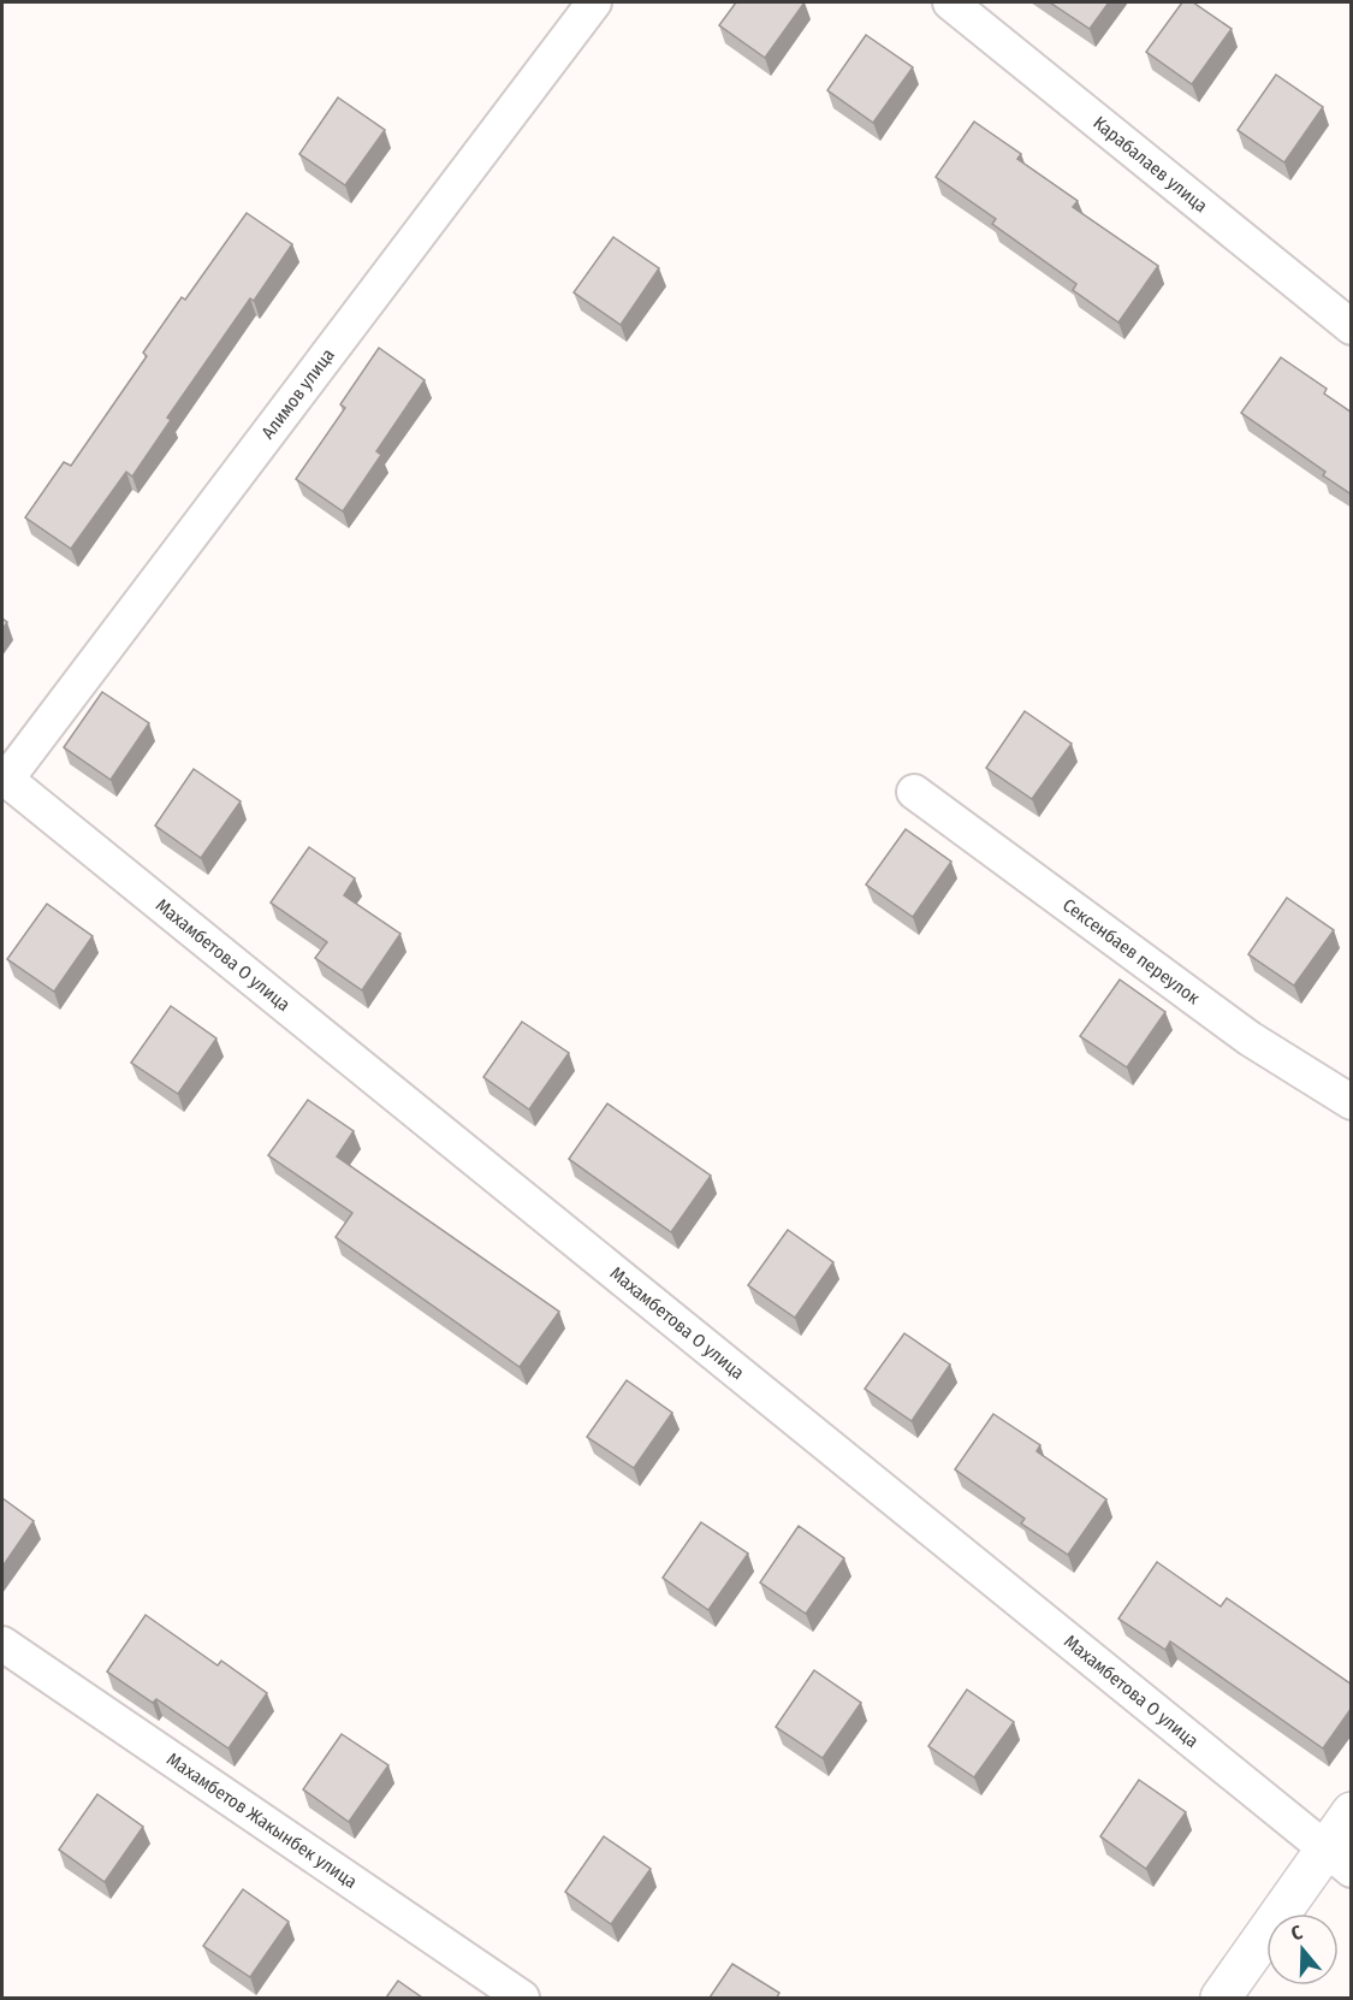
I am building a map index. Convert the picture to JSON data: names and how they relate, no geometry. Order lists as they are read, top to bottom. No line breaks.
{"streets":{"street":["Карабалаев улица","Алимов улица","Сексенбаев переулок","Махамбетова О улица","Махамбетов Жакынбек улица"]},"crossings":[["Алимов улица","Махамбетова О улица"]],"north":"top"}
